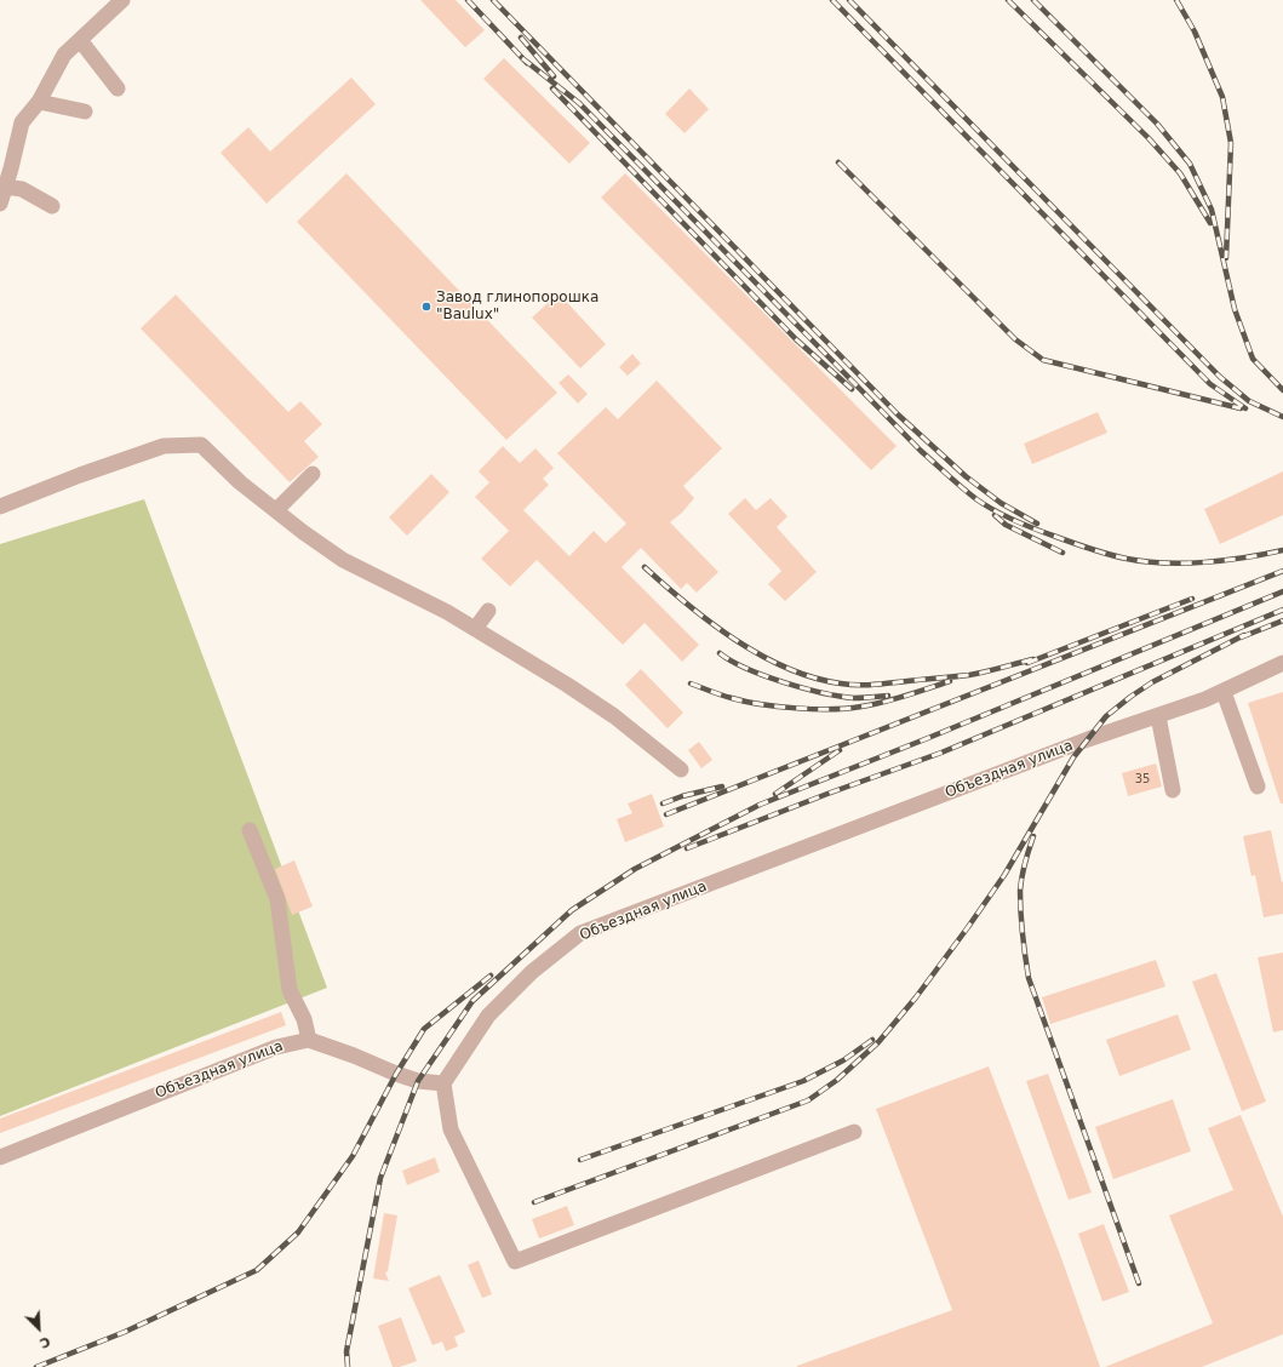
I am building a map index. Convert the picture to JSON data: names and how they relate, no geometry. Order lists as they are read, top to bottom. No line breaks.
{"streets":{"street":["Объездная улица"]},"places":["Завод глинопорошка \"Baulux\""],"house_numbers":["35"],"north":"bottom right"}
